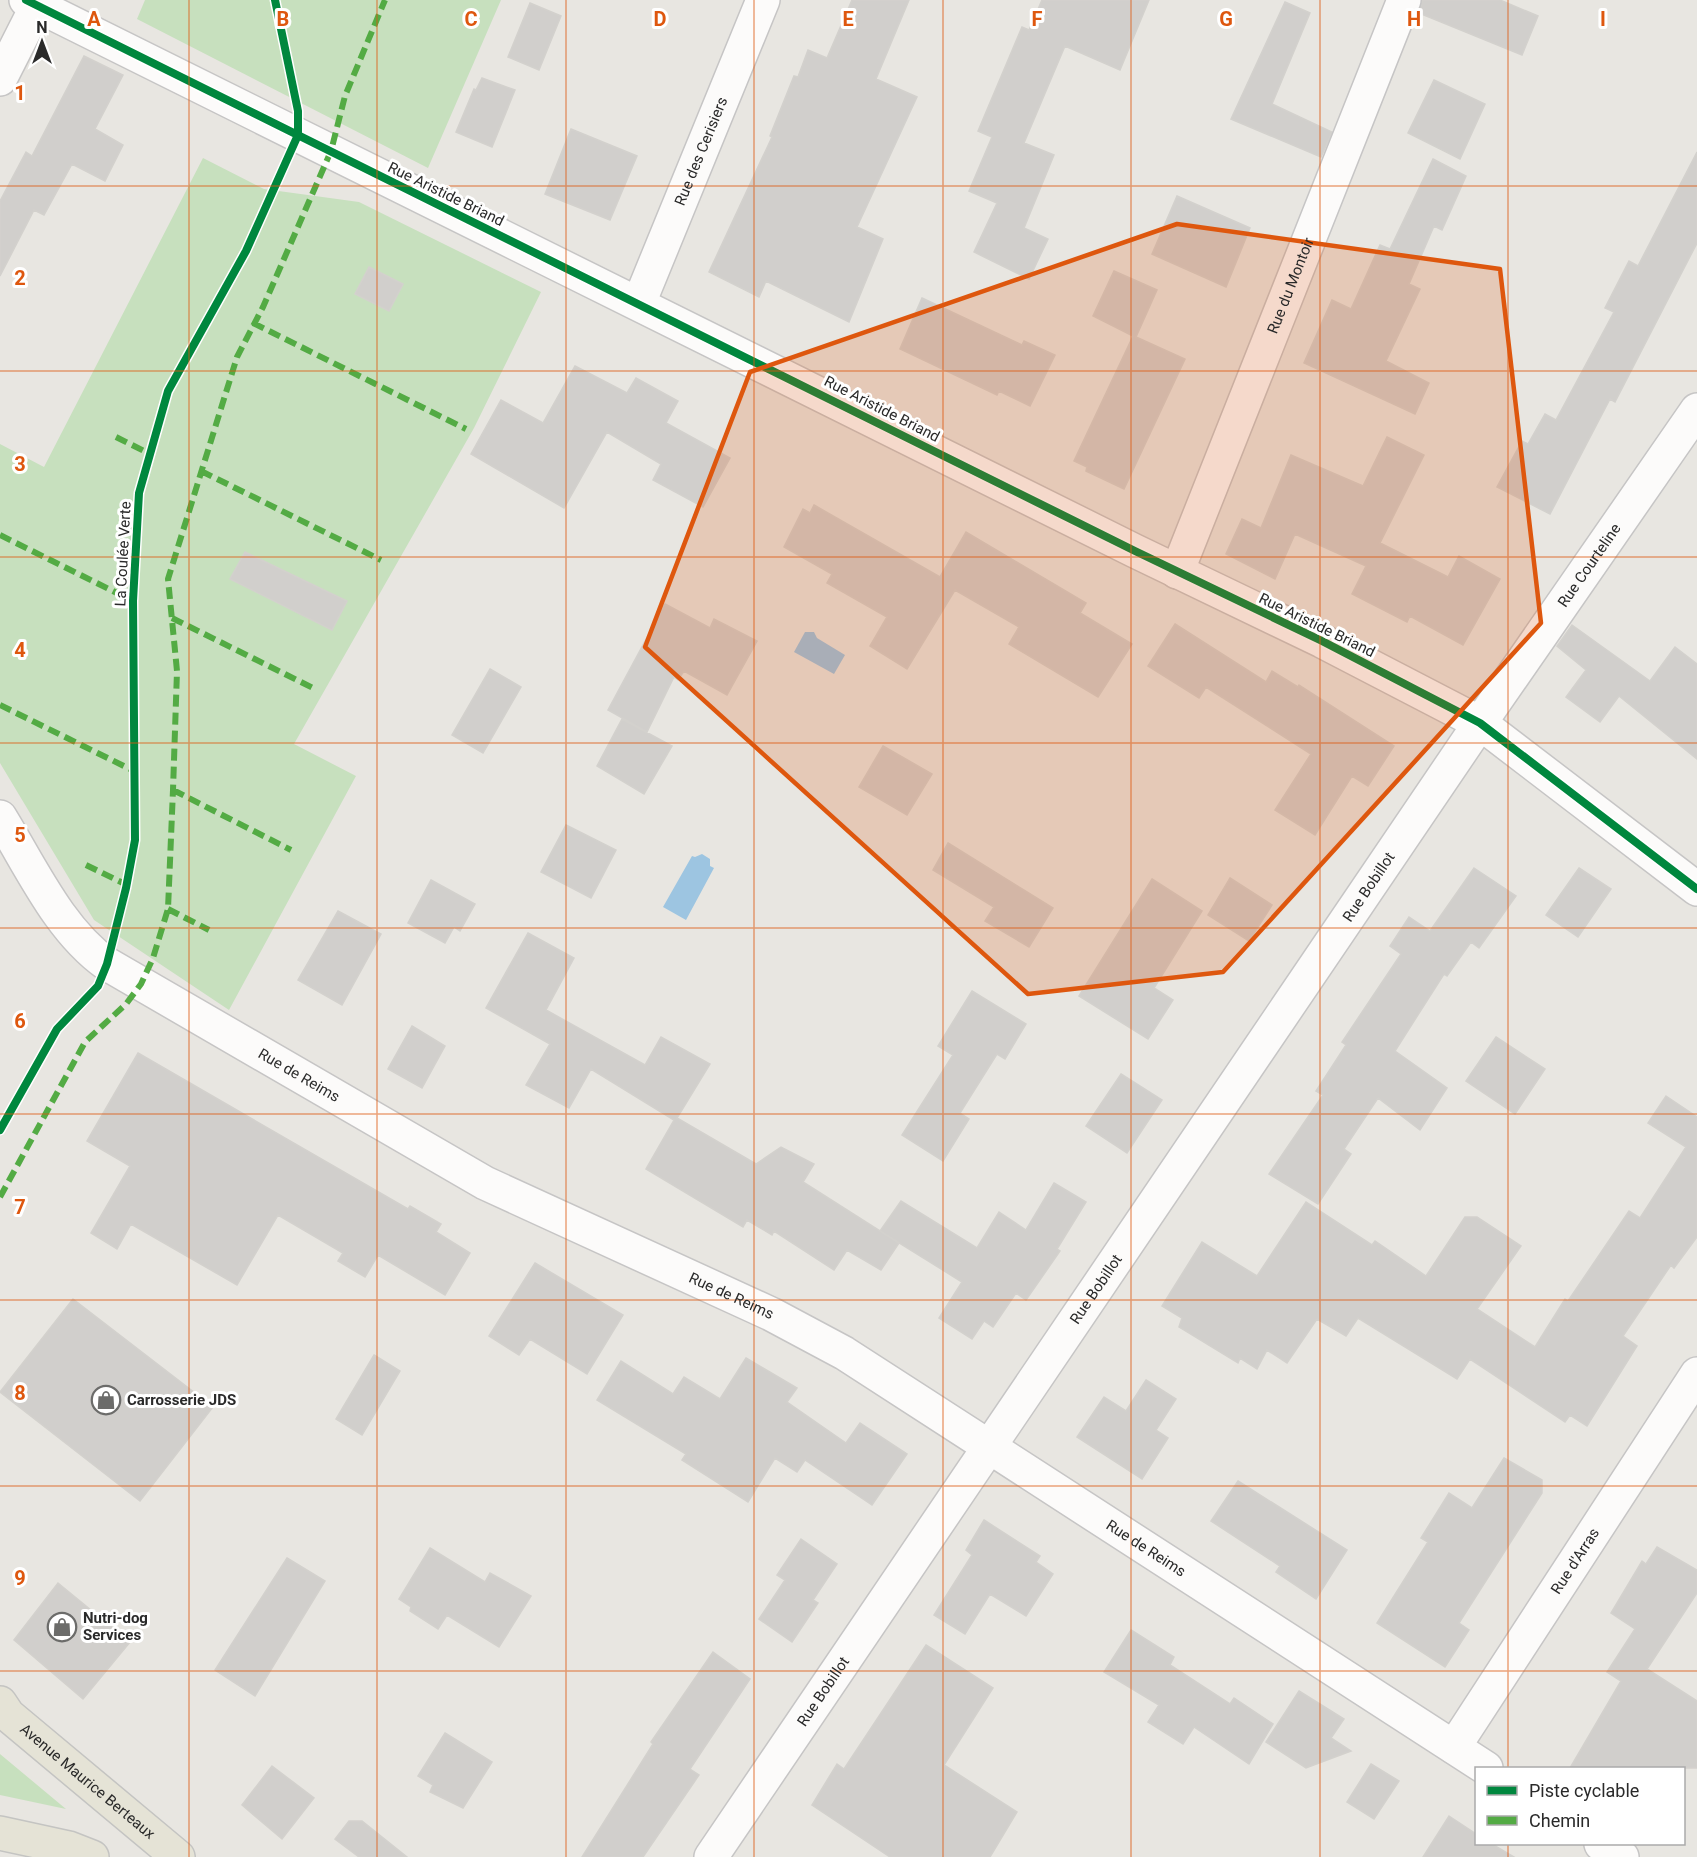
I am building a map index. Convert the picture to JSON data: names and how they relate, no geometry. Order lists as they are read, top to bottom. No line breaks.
{"streets":{"main road":["Avenue Maurice Berteaux"],"street":["Rue des Cerisiers","Rue Aristide Briand","Rue du Montoir","Rue Courteline","Rue Bobillot","Rue de Reims","Rue d'Arras"],"cycle path":["La Coulée Verte"]},"crossings":[["Rue des Cerisiers","Rue Aristide Briand"],["Rue Aristide Briand","Rue du Montoir"],["Rue Aristide Briand","Rue Courteline"],["Rue Aristide Briand","Rue Bobillot"],["Rue Courteline","Rue Bobillot"],["Rue Bobillot","Rue de Reims"],["Rue de Reims","Rue d'Arras"]],"places":{"shop":["Carrosserie JDS","Nutri-dog Services"]},"legend":["Piste cyclable","Chemin"],"north":"top","grid":{"columns":["A","B","C","D","E","F","G","H","I"],"rows":["1","2","3","4","5","6","7","8","9"]}}
